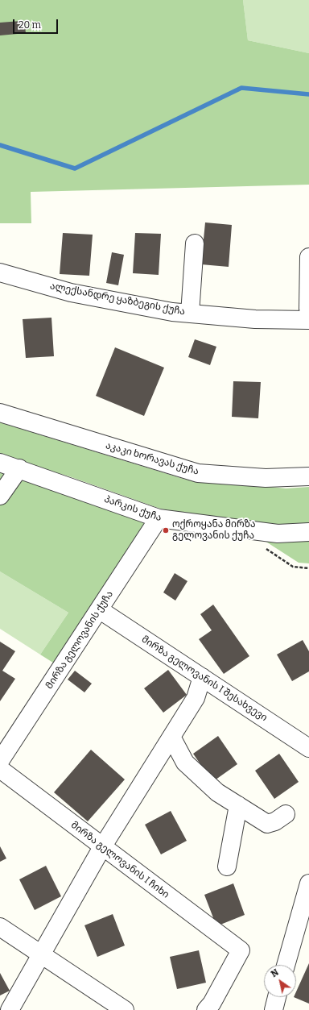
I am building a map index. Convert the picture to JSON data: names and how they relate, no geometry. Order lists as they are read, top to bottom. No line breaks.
{"streets":{"street":["ალექსანდრე ყაზბეგის ქუჩა","აკაკი ხორავას ქუჩა","პარკის ქუჩა","მირზა გელოვანის ქუჩა","მირზა გელოვანის I შესახვევი","მირზა გელოვანის I ჩიხი"]},"crossings":[["პარკის ქუჩა","მირზა გელოვანის ქუჩა"],["მირზა გელოვანის ქუჩა","მირზა გელოვანის I შესახვევი"]],"places":["ოქროყანა მირზა გელოვანის ქუჩა"],"scale_bar":"20 m","north":"top left"}
